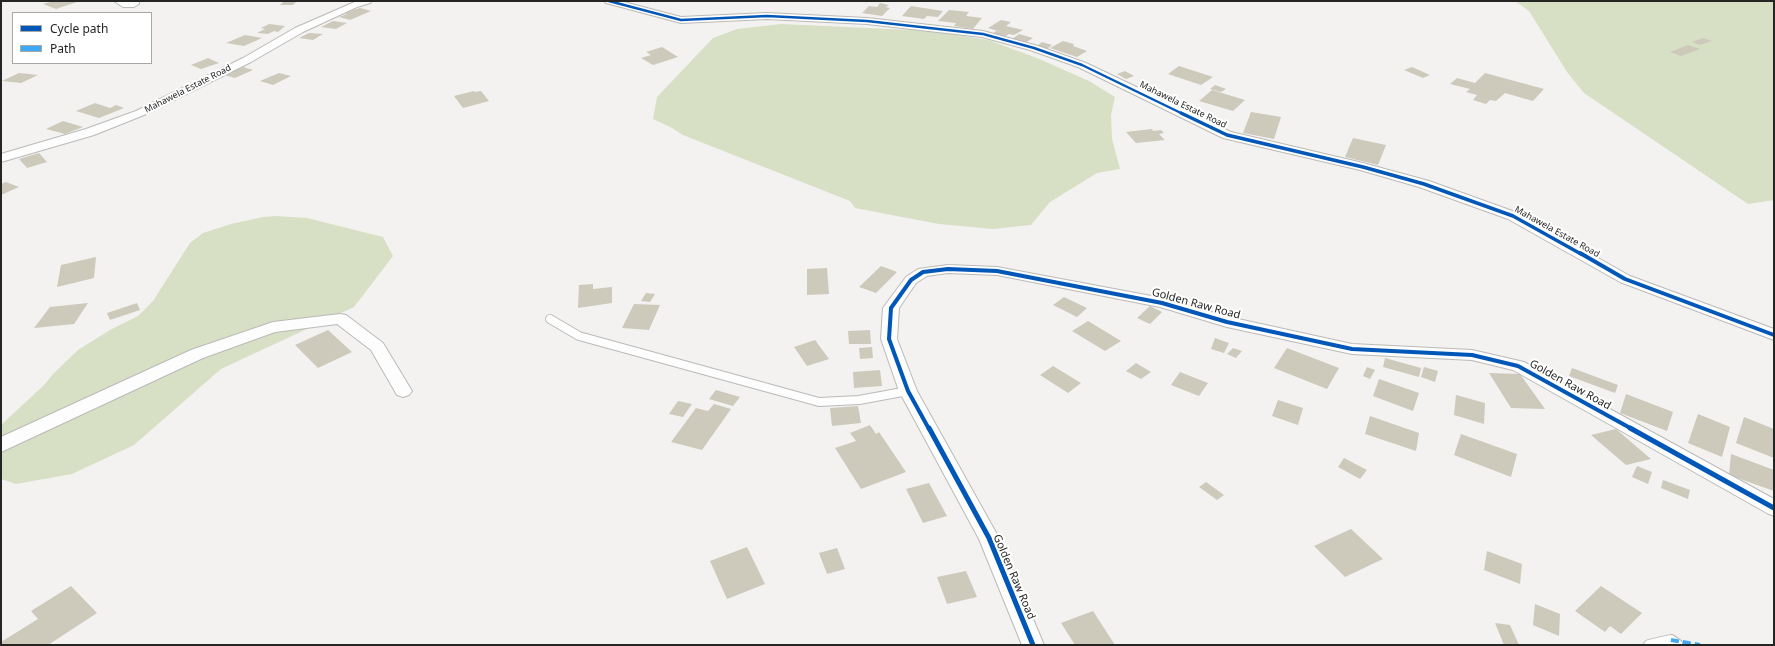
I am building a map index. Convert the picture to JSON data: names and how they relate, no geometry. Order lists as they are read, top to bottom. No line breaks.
{"streets":{"street":["Mahawela Estate Road","Golden Raw Road"]},"legend":["Cycle path","Path"]}
